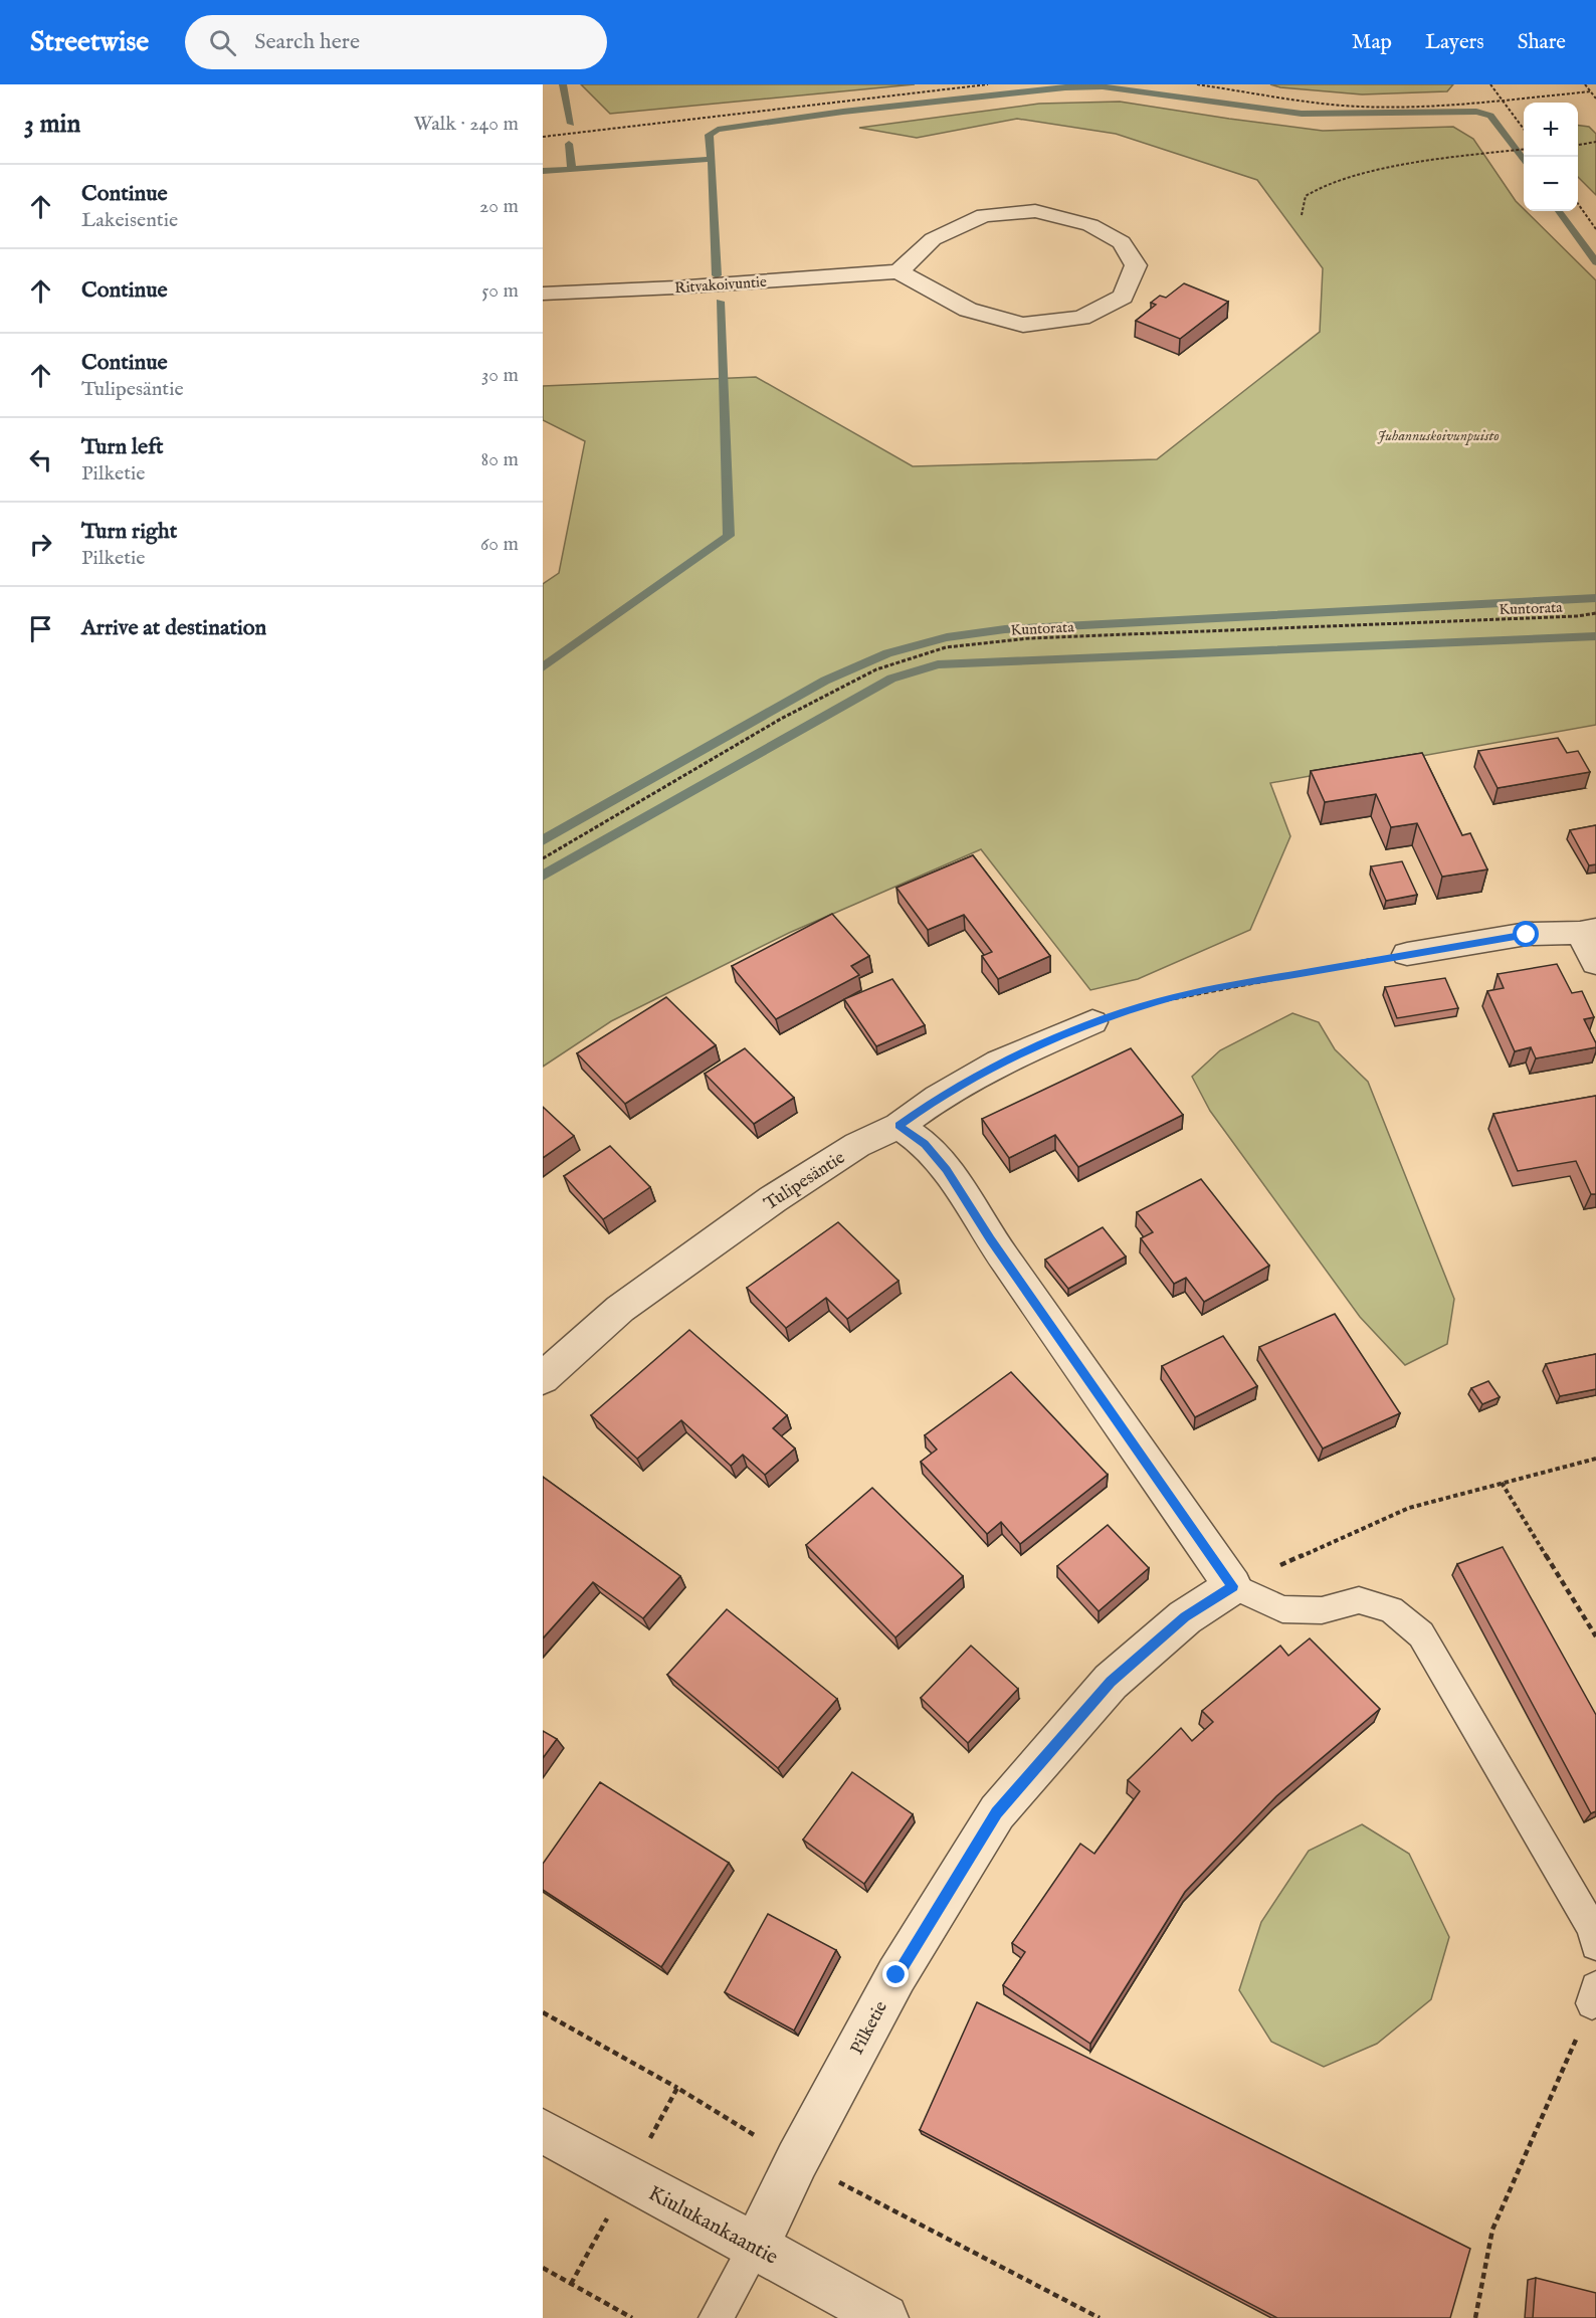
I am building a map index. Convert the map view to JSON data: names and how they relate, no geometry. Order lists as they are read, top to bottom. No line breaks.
{"streets":{"street":["Ritvakoivuntie","Tulipesäntie","Pilketie","Kiulukankaantie"],"path":["Kuntorata"]},"crossings":[["Pilketie","Kiulukankaantie"]],"parks":["Juhannuskoivunpuisto"],"page":{"header":"Streetwise","search":"Search here","nav":["Map","Layers","Share"],"heading":["3 min","Walk · 240 m"],"map_buttons":["+","−"],"list":[["Continue","Lakeisentie","20 m"],["Continue","50 m"],["Continue","Tulipesäntie","30 m"],["Turn left","Pilketie","80 m"],["Turn right","Pilketie","60 m"],"Arrive at destination"]}}
